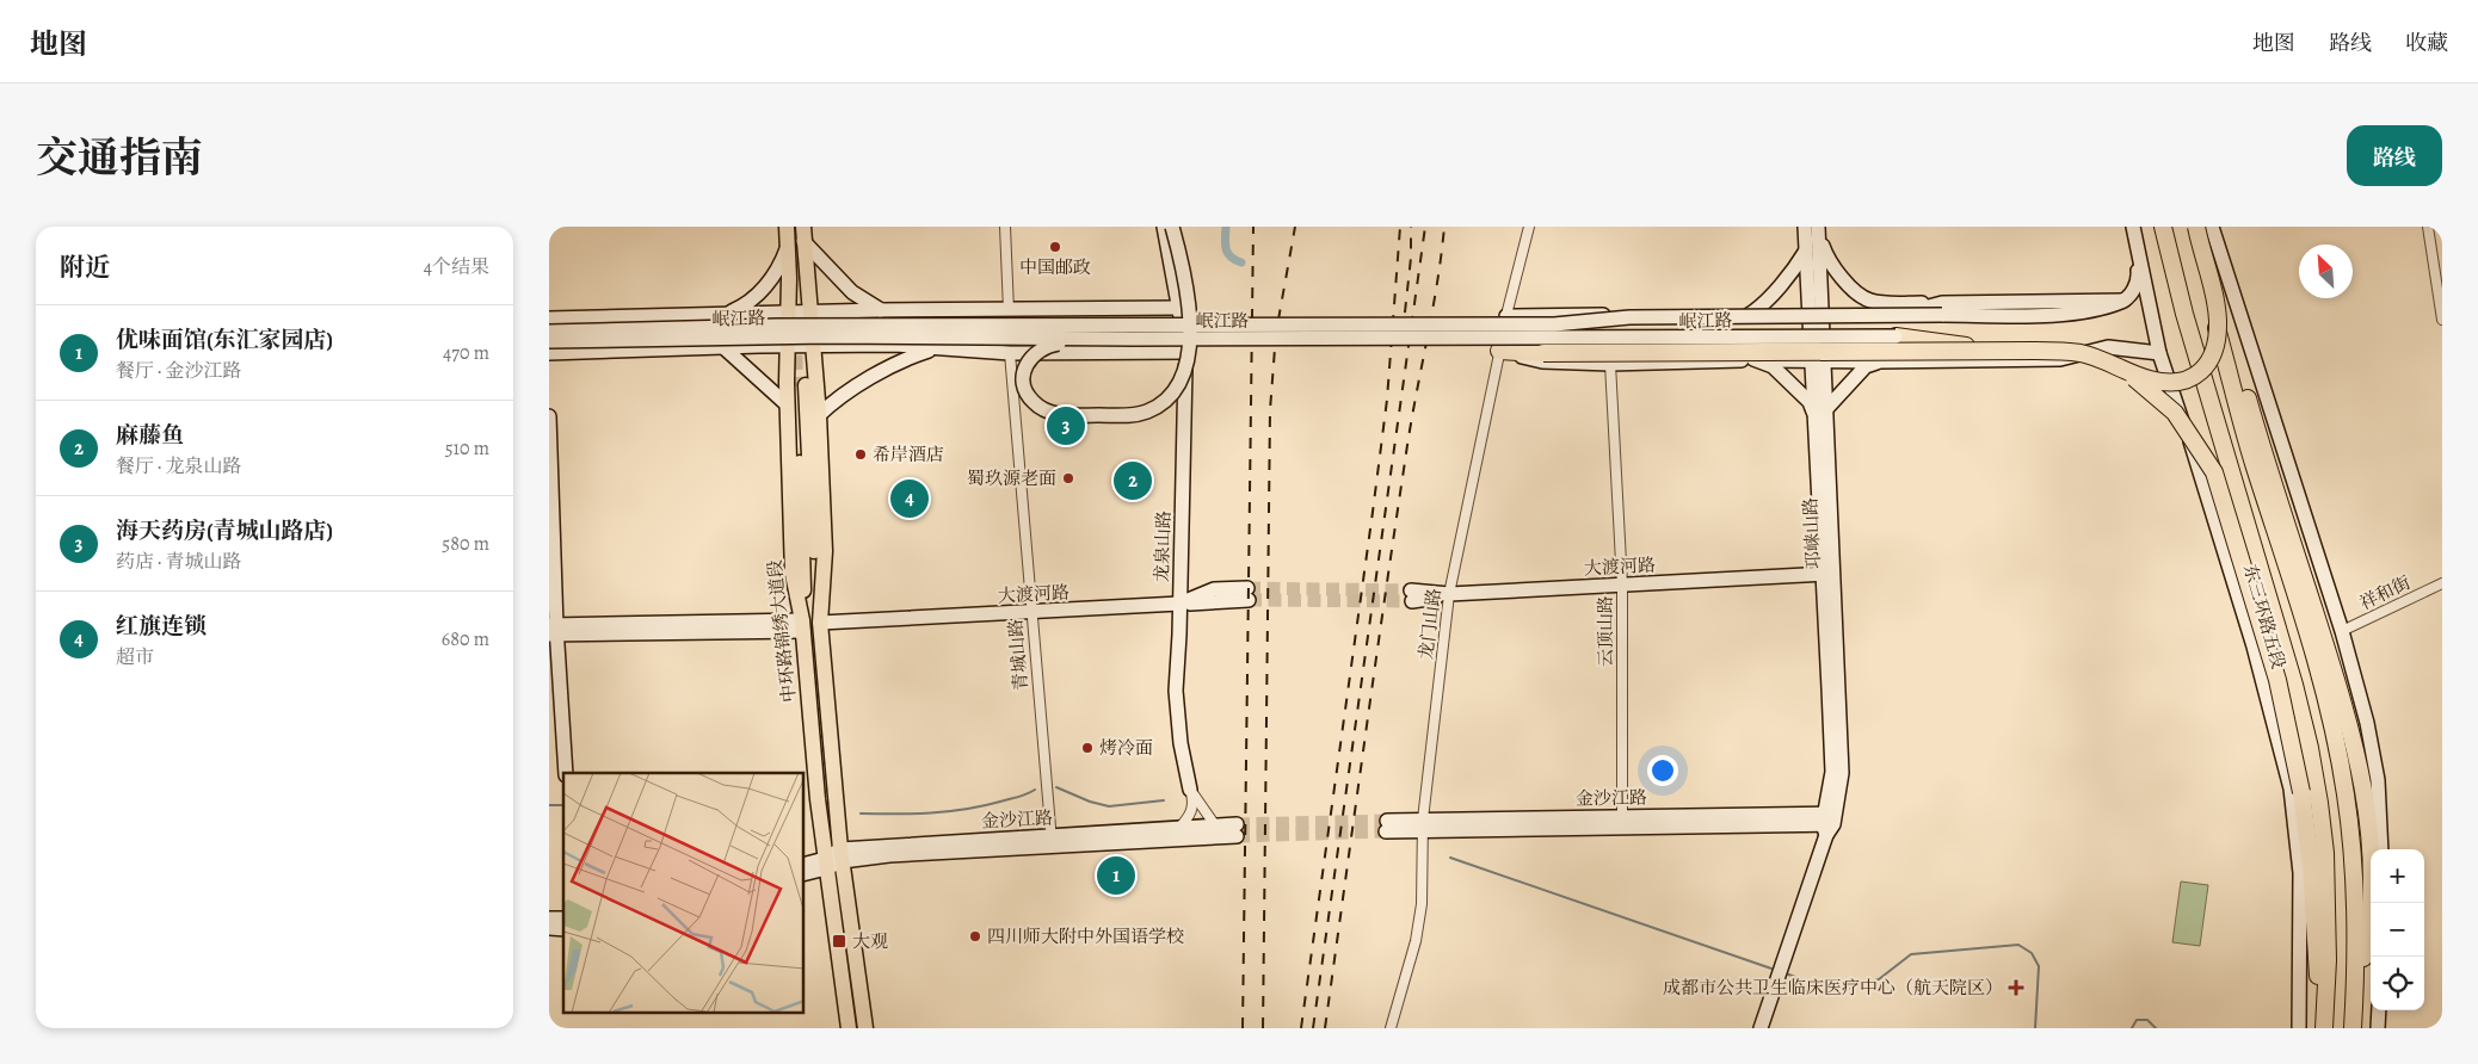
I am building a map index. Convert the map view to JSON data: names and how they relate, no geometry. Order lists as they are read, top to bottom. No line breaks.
{"streets":{"highway":["东三环路五段"],"main road":["岷江路","邛崃山路","龙泉山路","大渡河路","中环路锦绣大道段","金沙江路"],"street":["祥和街","龙门山路","云顶山路","青城山路"]},"crossings":[["岷江路","龙泉山路"],["岷江路","中环路锦绣大道段"],["岷江路","青城山路"],["邛崃山路","大渡河路"],["邛崃山路","金沙江路"],["龙泉山路","大渡河路"],["龙泉山路","金沙江路"],["大渡河路","龙门山路"],["大渡河路","云顶山路"],["大渡河路","青城山路"],["龙门山路","金沙江路"],["中环路锦绣大道段","金沙江路"],["云顶山路","金沙江路"],["青城山路","金沙江路"]],"places":{"other":["中国邮政","希岸酒店","蜀玖源老面","烤冷面","四川师大附中外国语学校"],"transit":["大观"],"health":["成都市公共卫生临床医疗中心（航天院区）"]},"north":"top left","page":{"header":"地图","nav":["地图","路线","收藏"],"title":"交通指南","buttons":"路线","heading":["附近","4个结果"],"list":[{"mark":"1","name":"优味面馆(东汇家园店)","note":"餐厅 · 金沙江路","value":"470 m"},{"mark":"2","name":"麻藤鱼","note":"餐厅 · 龙泉山路","value":"510 m"},{"mark":"3","name":"海天药房(青城山路店)","note":"药店 · 青城山路","value":"580 m"},{"mark":"4","name":"红旗连锁","note":"超市","value":"680 m"}],"pins":["3","2","4","1"],"map_buttons":["+","−"]}}
